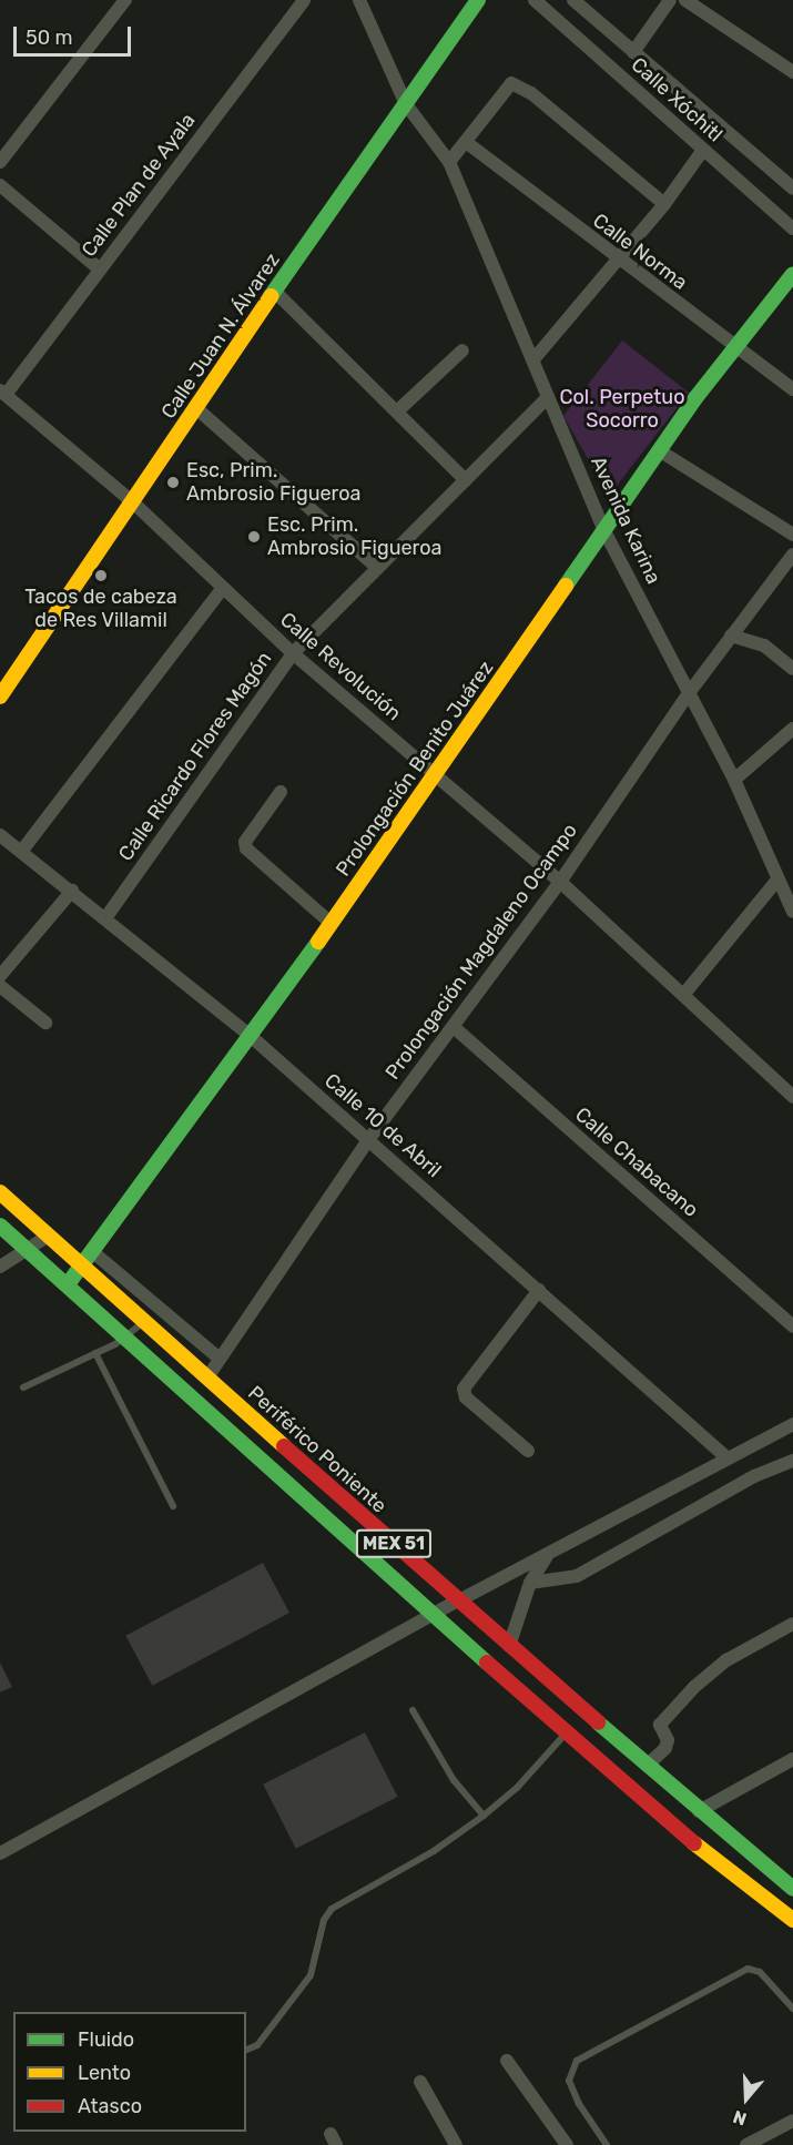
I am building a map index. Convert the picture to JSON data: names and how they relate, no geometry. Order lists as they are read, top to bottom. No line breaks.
{"streets":{"main road":["Calle Juan N. Álvarez","Prolongación Benito Juárez","Periférico Poniente","MEX 51"],"street":["Calle Xóchitl","Calle Plan de Ayala","Calle Norma","Avenida Karina","Calle Revolución","Calle Ricardo Flores Magón","Prolongación Magdaleno Ocampo","Calle 10 de Abril","Calle Chabacano"]},"crossings":[["Calle Plan de Ayala","Calle Revolución"],["Calle Norma","Prolongación Benito Juárez"],["Calle Juan N. Álvarez","Avenida Karina"],["Calle Juan N. Álvarez","Calle Revolución"],["Avenida Karina","Calle Ricardo Flores Magón"],["Avenida Karina","Prolongación Benito Juárez"],["Avenida Karina","Prolongación Magdaleno Ocampo"],["Calle Revolución","Calle Ricardo Flores Magón"],["Calle Revolución","Prolongación Benito Juárez"],["Calle Revolución","Prolongación Magdaleno Ocampo"],["Calle Ricardo Flores Magón","Calle 10 de Abril"],["Prolongación Benito Juárez","Calle 10 de Abril"],["Prolongación Benito Juárez","Periférico Poniente"],["Prolongación Benito Juárez","MEX 51"],["Prolongación Magdaleno Ocampo","Calle 10 de Abril"],["Prolongación Magdaleno Ocampo","Calle Chabacano"],["Prolongación Magdaleno Ocampo","Periférico Poniente"]],"parks":["Col. Perpetuo Socorro"],"places":["Esc, Prim. Ambrosio Figueroa","Esc. Prim. Ambrosio Figueroa","Tacos de cabeza de Res Villamil"],"legend":["Fluido","Lento","Atasco"],"scale_bar":"50 m","north":"bottom"}
